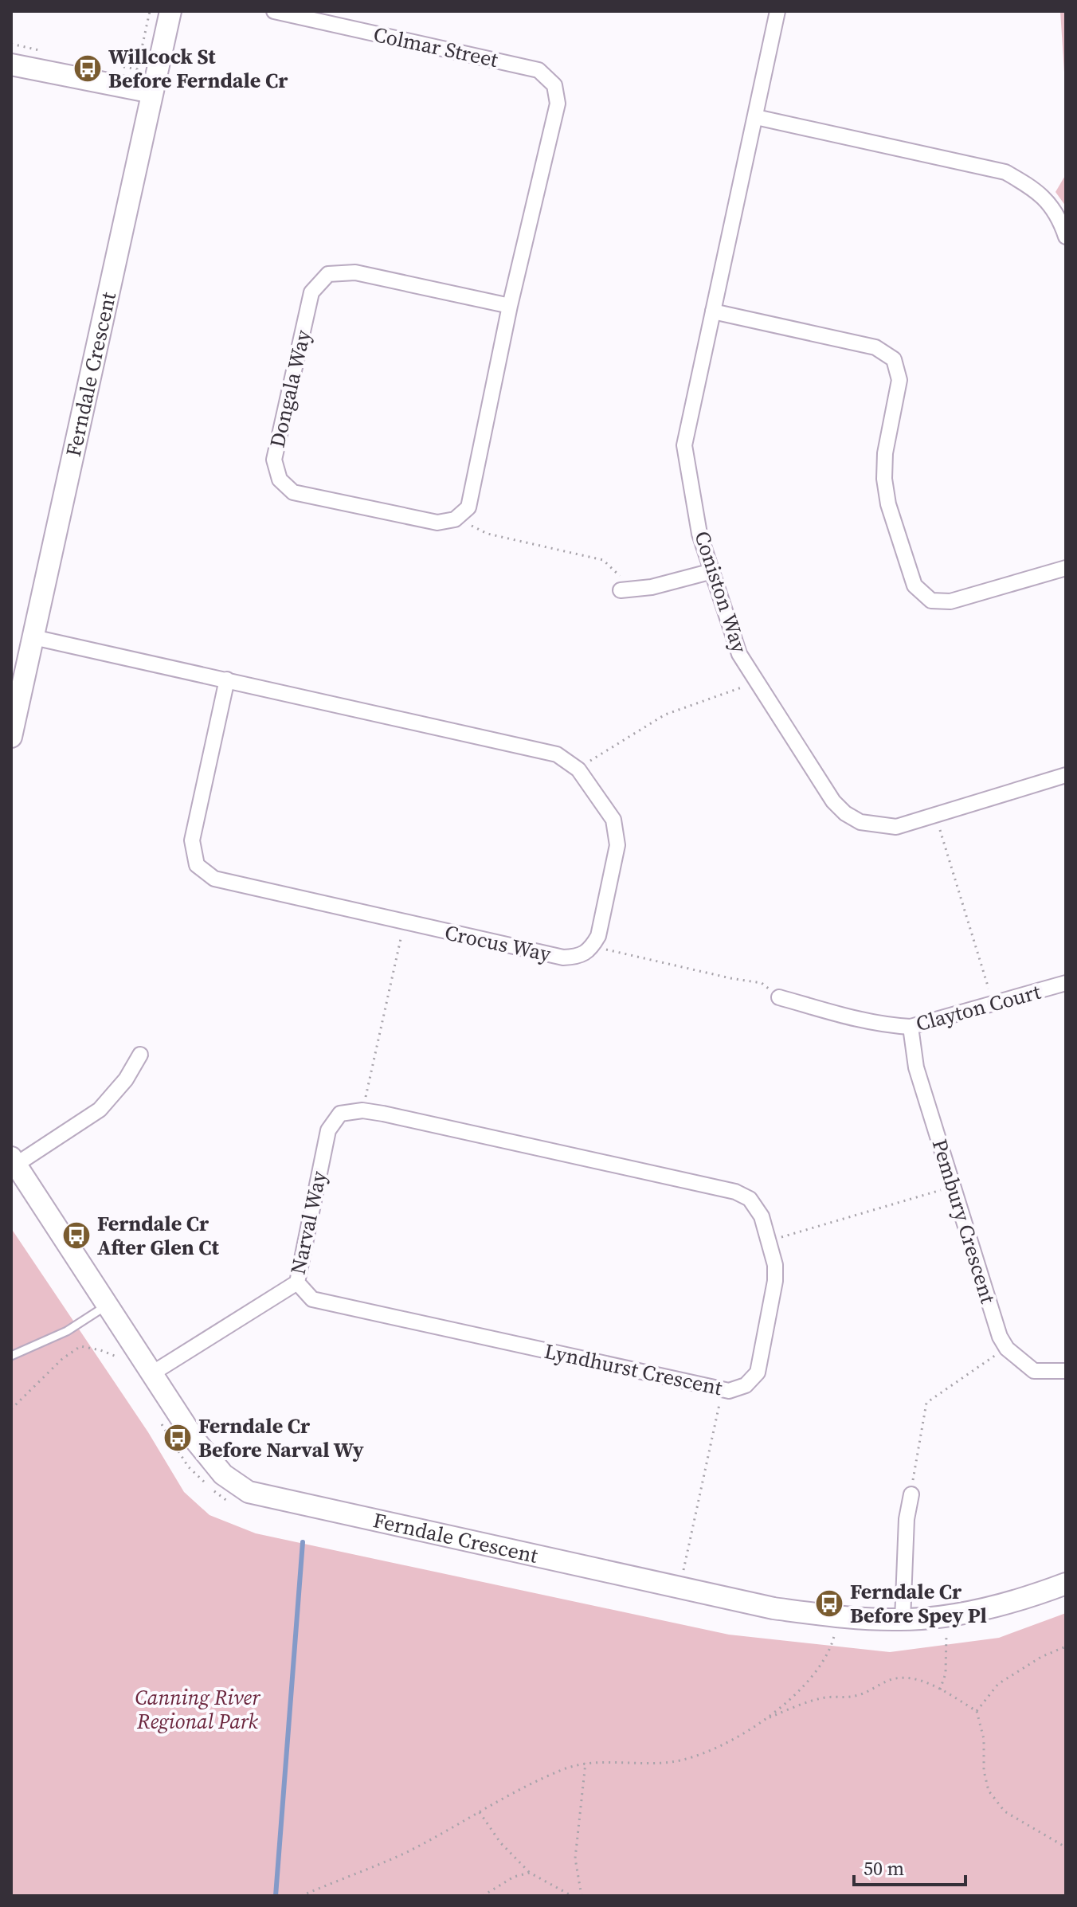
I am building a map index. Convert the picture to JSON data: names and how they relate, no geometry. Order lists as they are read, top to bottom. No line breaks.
{"streets":{"street":["Colmar Street","Ferndale Crescent","Dongala Way","Coniston Way","Crocus Way","Clayton Court","Pembury Crescent","Narval Way","Lyndhurst Crescent"]},"crossings":[["Colmar Street","Dongala Way"],["Ferndale Crescent","Narval Way"],["Clayton Court","Pembury Crescent"],["Narval Way","Lyndhurst Crescent"]],"parks":["Canning River Regional Park"],"places":{"bus stop":["Willcock St Before Ferndale Cr","Ferndale Cr After Glen Ct","Ferndale Cr Before Narval Wy","Ferndale Cr Before Spey Pl"]},"scale_bar":"50 m"}
